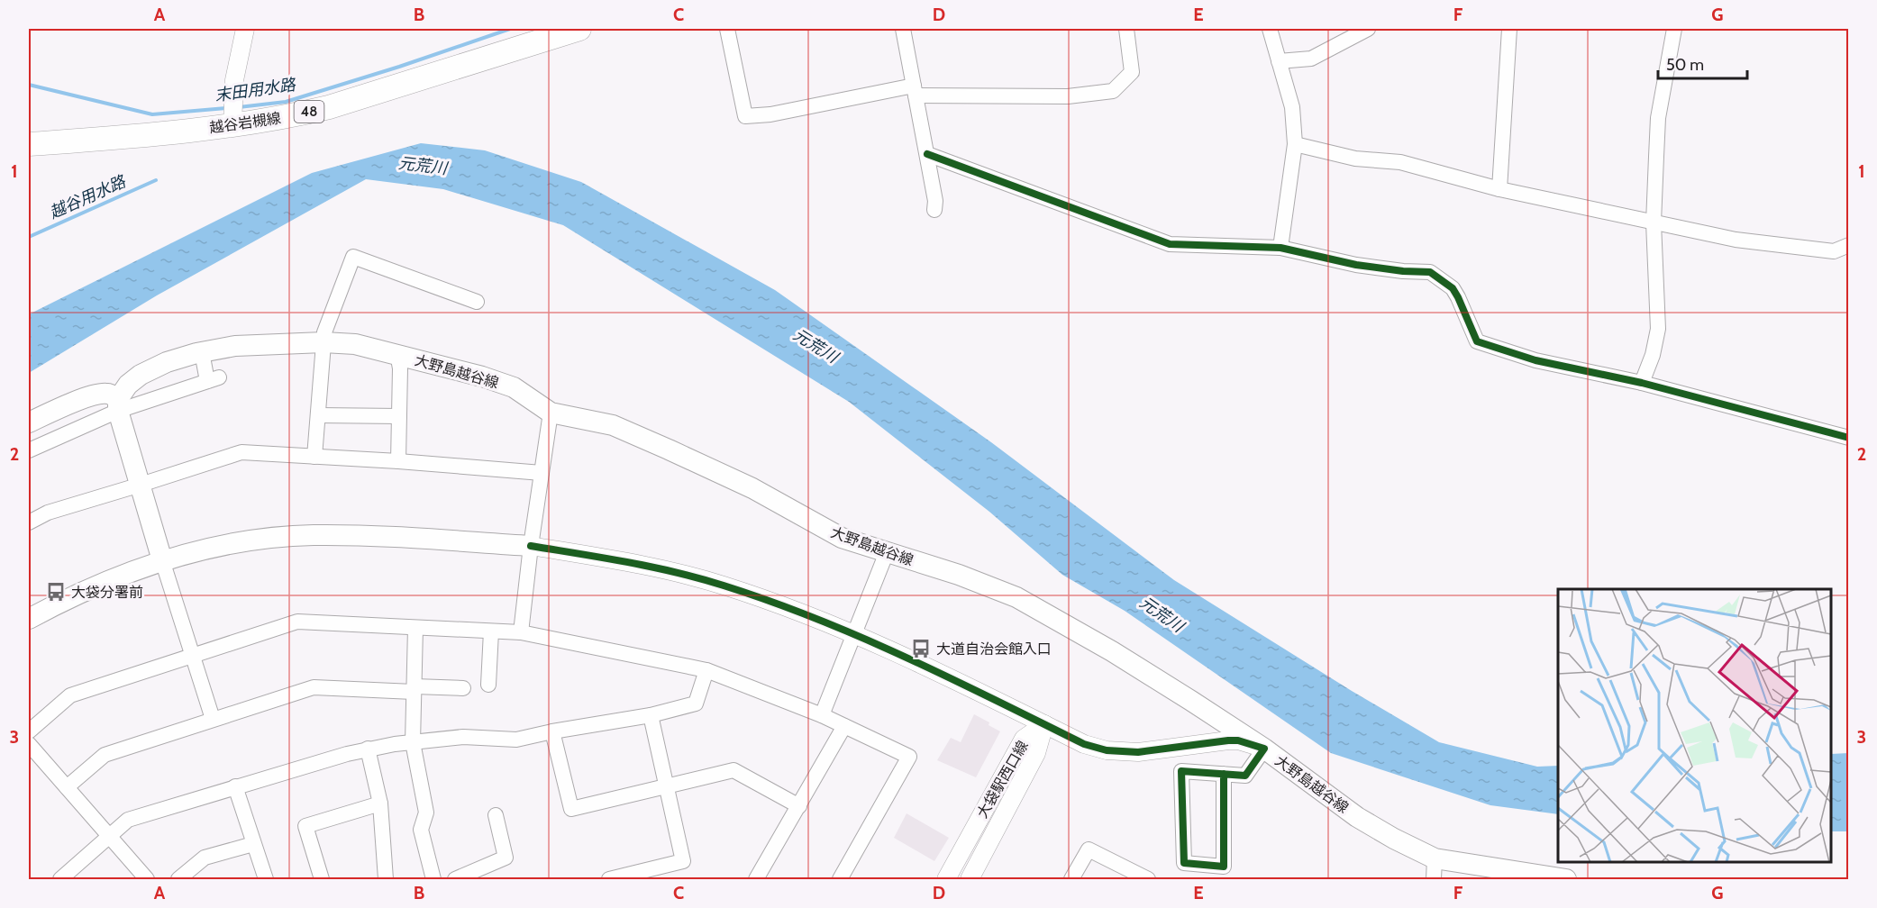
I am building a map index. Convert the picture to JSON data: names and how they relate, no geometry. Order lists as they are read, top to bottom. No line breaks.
{"streets":{"main road":["48","越谷岩槻線","大野島越谷線"],"street":["大袋駅西口線"]},"water":["末田用水路","元荒川","越谷用水路"],"places":{"bus stop":["大袋分署前","大道自治会館入口"]},"scale_bar":"50 m","grid":{"columns":["A","B","C","D","E","F","G"],"rows":["1","2","3"]}}
